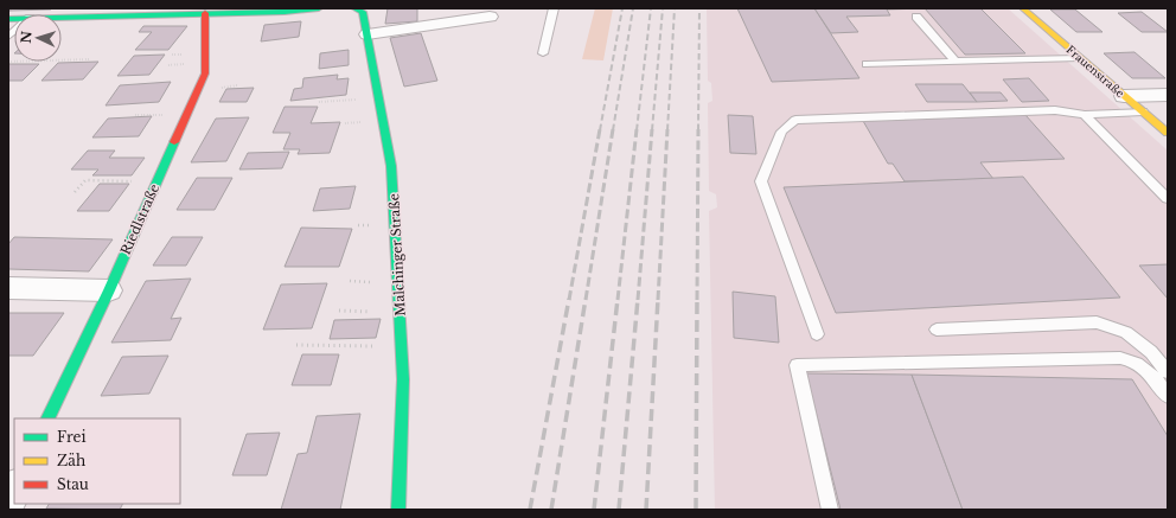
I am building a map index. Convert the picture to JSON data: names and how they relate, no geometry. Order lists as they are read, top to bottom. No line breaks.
{"streets":{"street":["Frauenstraße","Riedlstraße","Malchinger Straße"]},"legend":["Frei","Zäh","Stau"],"north":"left"}
